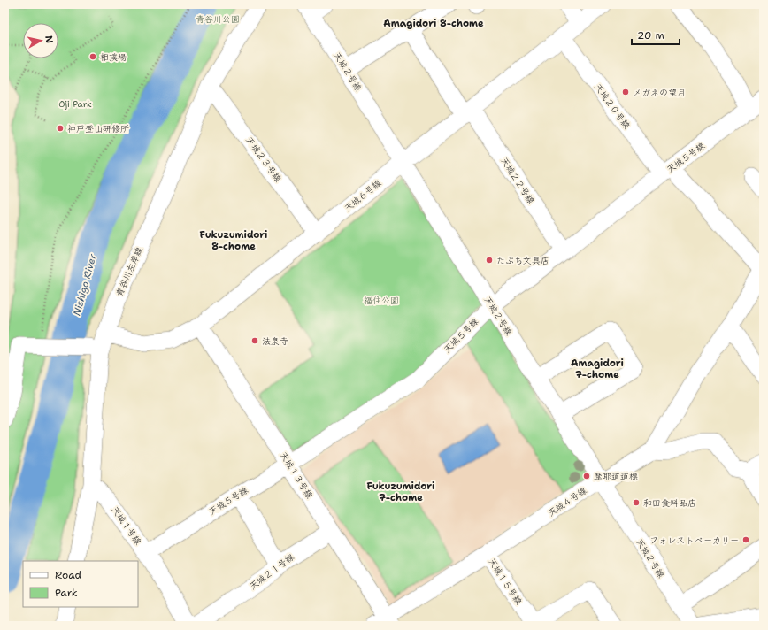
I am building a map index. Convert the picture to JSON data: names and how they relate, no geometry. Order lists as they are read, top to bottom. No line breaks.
{"streets":{"street":["天城２号線","天城２０号線","天城５号線","天城２３号線","天城２２号線","天城６号線","青谷川左岸線","天城１３号線","天城４号線","天城１号線","天城２１号線","天城１５号線"]},"crossings":[["天城２号線","天城５号線"],["天城２号線","天城６号線"],["天城２号線","天城４号線"],["天城２０号線","天城５号線"],["天城２０号線","天城６号線"],["天城２０号線","天城４号線"],["天城５号線","天城２２号線"],["天城５号線","天城１３号線"],["天城５号線","天城１号線"],["天城２３号線","天城６号線"],["天城２３号線","青谷川左岸線"],["天城２２号線","天城６号線"],["天城６号線","青谷川左岸線"],["天城６号線","天城１３号線"],["青谷川左岸線","天城１号線"],["天城１３号線","天城４号線"],["天城１３号線","天城２１号線"],["天城４号線","天城１５号線"]],"districts":["Amagidori 8-chome","Fukuzumidori 8-chome","Amagidori 7-chome","Fukuzumidori 7-chome"],"water":["Nishigo River"],"parks":["青谷川公園","Oji Park","福住公園"],"places":["相撲場","メガネの望月","神戸登山研修所","たぶち文具店","法泉寺","摩耶道道標","和田食料品店","フォレストベーカリー"],"legend":["Road","Park"],"scale_bar":"20 m","north":"right"}
